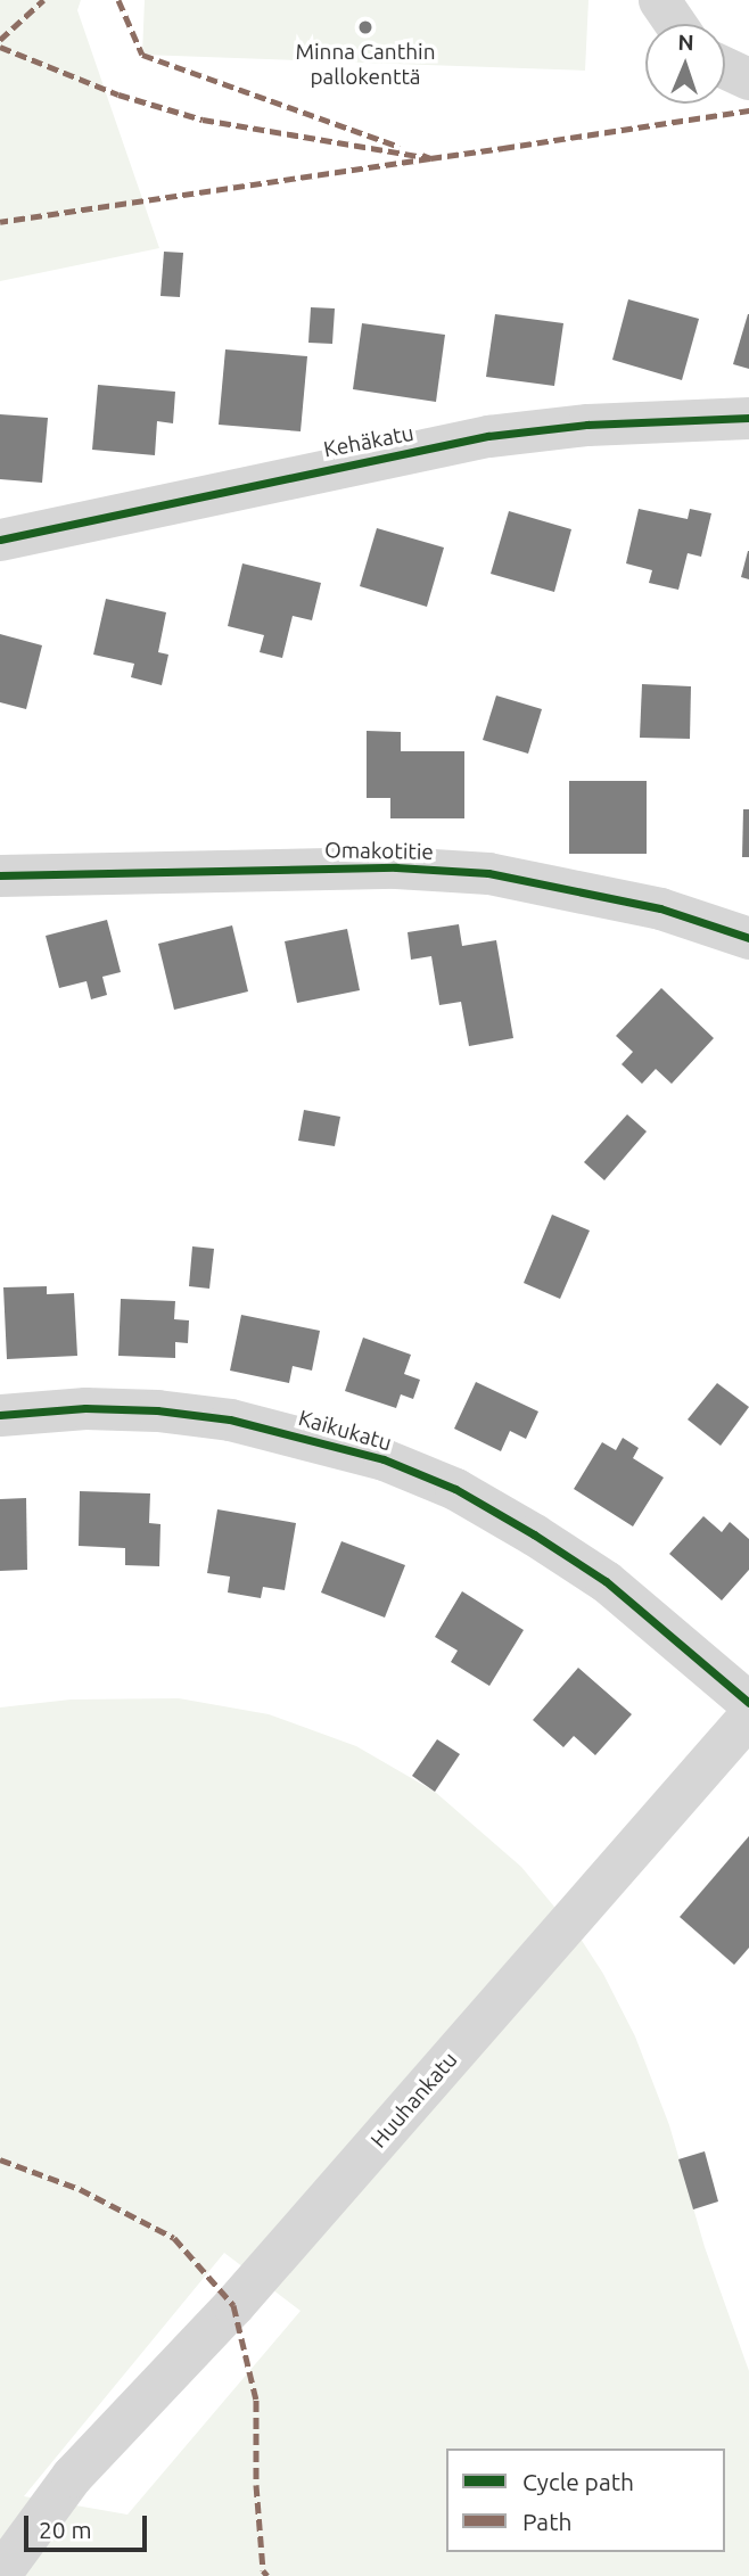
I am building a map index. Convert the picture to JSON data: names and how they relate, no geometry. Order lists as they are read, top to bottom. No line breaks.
{"streets":{"street":["Kehäkatu","Omakotitie","Kaikukatu","Huuhankatu"]},"places":["Minna Canthin pallokenttä"],"legend":["Cycle path","Path"],"scale_bar":"20 m","north":"top"}
